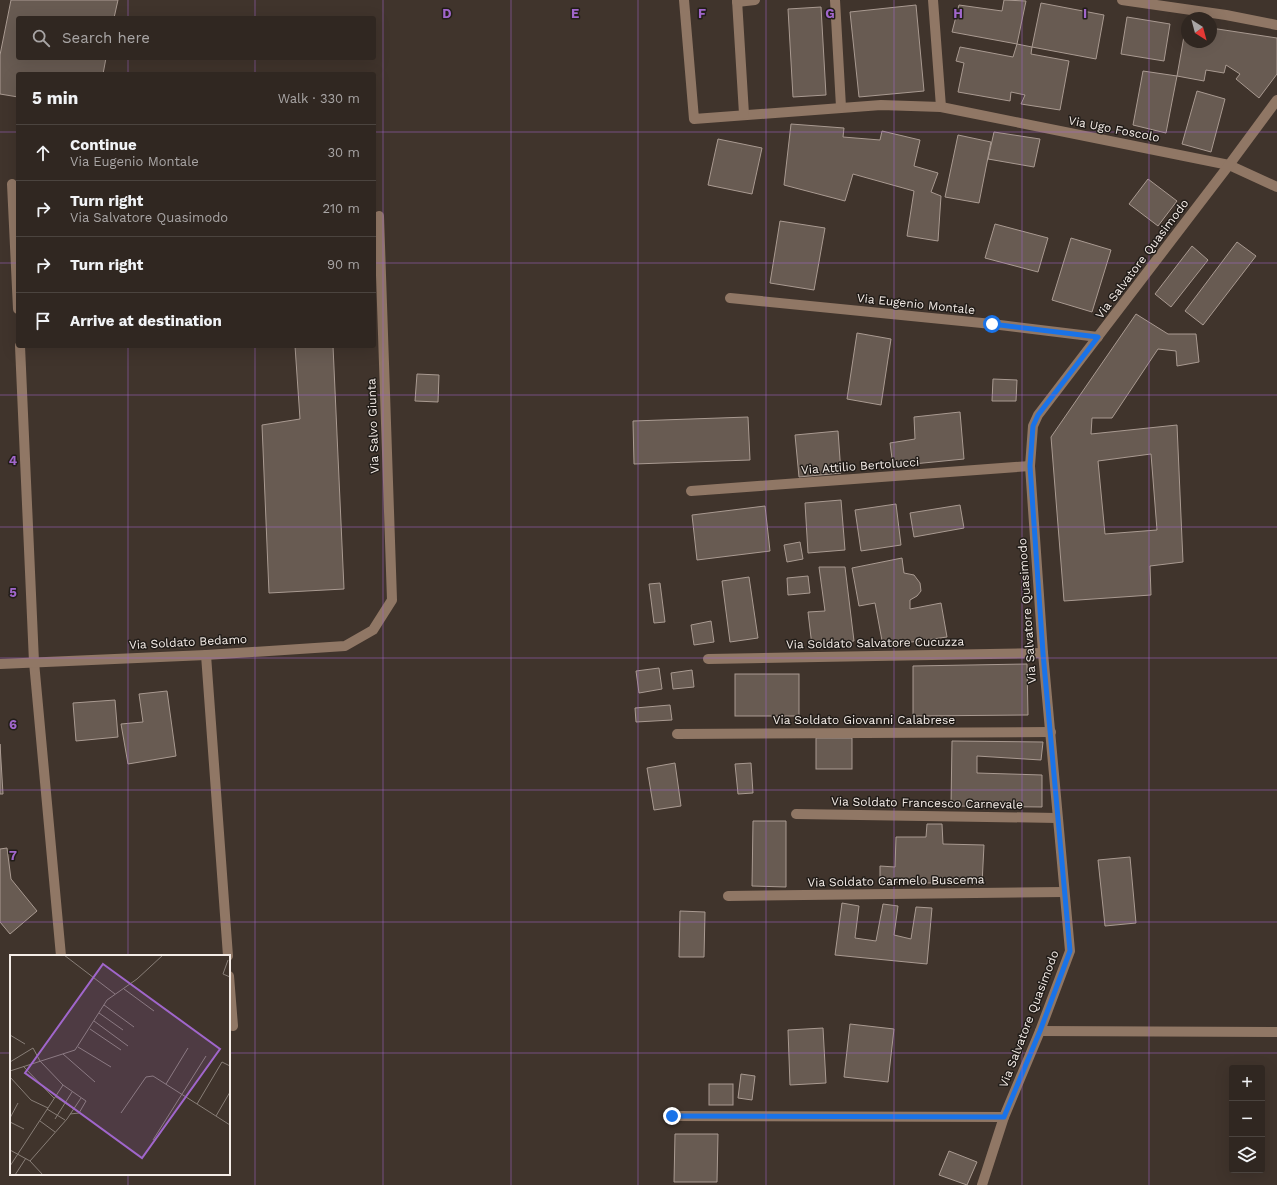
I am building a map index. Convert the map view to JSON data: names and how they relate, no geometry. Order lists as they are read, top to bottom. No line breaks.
{"streets":{"street":["Via Ugo Foscolo","Via Salvatore Quasimodo","Via Eugenio Montale","Via Salvo Giunta","Via Attilio Bertolucci","Via Soldato Bedamo","Via Soldato Salvatore Cucuzza","Via Soldato Giovanni Calabrese","Via Soldato Francesco Carnevale","Via Soldato Carmelo Buscema"]},"crossings":[["Via Ugo Foscolo","Via Salvatore Quasimodo"],["Via Salvatore Quasimodo","Via Eugenio Montale"],["Via Salvatore Quasimodo","Via Attilio Bertolucci"],["Via Salvatore Quasimodo","Via Soldato Salvatore Cucuzza"],["Via Salvatore Quasimodo","Via Soldato Giovanni Calabrese"],["Via Salvatore Quasimodo","Via Soldato Francesco Carnevale"],["Via Salvatore Quasimodo","Via Soldato Carmelo Buscema"],["Via Salvo Giunta","Via Soldato Bedamo"]],"north":"bottom right","page":{"search":"Search here","heading":["5 min","Walk · 330 m"],"list":[["Continue","Via Eugenio Montale","30 m"],["Turn right","Via Salvatore Quasimodo","210 m"],["Turn right","90 m"],"Arrive at destination"],"map_buttons":["+","−"]},"grid":{"columns":["D","E","F","G","H","I"],"rows":["4","5","6","7"]}}
